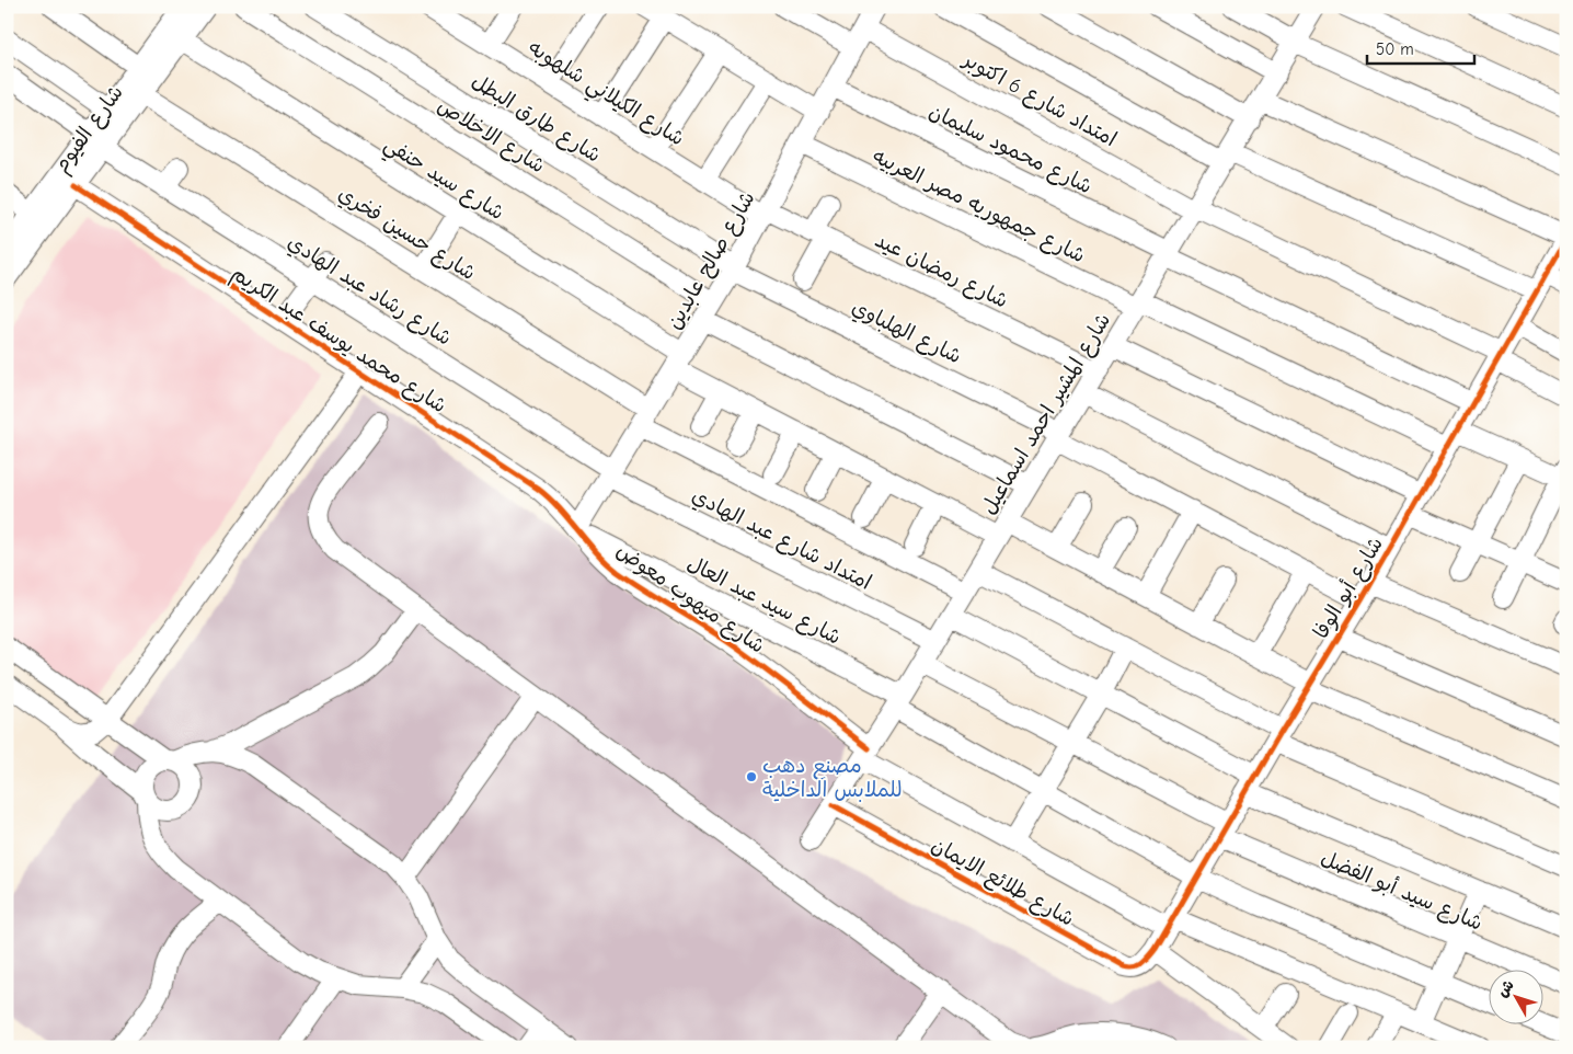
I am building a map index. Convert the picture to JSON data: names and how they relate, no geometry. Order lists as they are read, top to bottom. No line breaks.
{"streets":{"street":["شارع الكيلاني شلهوبه","امتداد شارع 6 اكتوبر","شارع طارق البطل","شارع الفيوم","شارع الاخلاص","شارع محمود سليمان","شارع سيد حنفي","شارع جمهوريه مصر العربيه","شارع حسين فخري","شارع صالح عابدين","شارع رمضان عيد","شارع رشاد عبد الهادي","شارع الهلباوي","شارع محمد يوسف عبد الكريم","شارع المشير احمد اسماعيل","امتداد شارع عبد الهادي","شارع أبو الوفا","شارع ميهوب معوض","شارع سيد عبد العال","شارع طلائع الايمان","شارع سيد أبو الفضل"]},"crossings":[["شارع الكيلاني شلهوبه","شارع صالح عابدين"],["شارع الكيلاني شلهوبه","شارع رمضان عيد"],["امتداد شارع 6 اكتوبر","شارع صالح عابدين"],["امتداد شارع 6 اكتوبر","شارع المشير احمد اسماعيل"],["امتداد شارع 6 اكتوبر","شارع أبو الوفا"],["شارع طارق البطل","شارع صالح عابدين"],["شارع طارق البطل","شارع الهلباوي"],["شارع الفيوم","شارع سيد حنفي"],["شارع الفيوم","شارع حسين فخري"],["شارع الفيوم","شارع رشاد عبد الهادي"],["شارع الفيوم","شارع محمد يوسف عبد الكريم"],["شارع الاخلاص","شارع صالح عابدين"],["شارع محمود سليمان","شارع صالح عابدين"],["شارع محمود سليمان","شارع المشير احمد اسماعيل"],["شارع محمود سليمان","شارع أبو الوفا"],["شارع سيد حنفي","شارع صالح عابدين"],["شارع سيد حنفي","شارع المشير احمد اسماعيل"],["شارع سيد حنفي","شارع أبو الوفا"],["شارع جمهوريه مصر العربيه","شارع صالح عابدين"],["شارع جمهوريه مصر العربيه","شارع المشير احمد اسماعيل"],["شارع جمهوريه مصر العربيه","شارع أبو الوفا"],["شارع حسين فخري","شارع صالح عابدين"],["شارع حسين فخري","شارع المشير احمد اسماعيل"],["شارع صالح عابدين","شارع رمضان عيد"],["شارع صالح عابدين","شارع رشاد عبد الهادي"],["شارع صالح عابدين","شارع الهلباوي"],["شارع صالح عابدين","شارع محمد يوسف عبد الكريم"],["شارع صالح عابدين","امتداد شارع عبد الهادي"],["شارع صالح عابدين","شارع ميهوب معوض"],["شارع صالح عابدين","شارع سيد عبد العال"],["شارع رمضان عيد","شارع المشير احمد اسماعيل"],["شارع رشاد عبد الهادي","امتداد شارع عبد الهادي"],["شارع الهلباوي","شارع المشير احمد اسماعيل"],["شارع الهلباوي","شارع أبو الوفا"],["شارع محمد يوسف عبد الكريم","شارع ميهوب معوض"],["شارع محمد يوسف عبد الكريم","شارع سيد عبد العال"],["شارع المشير احمد اسماعيل","امتداد شارع عبد الهادي"],["شارع المشير احمد اسماعيل","شارع ميهوب معوض"],["شارع المشير احمد اسماعيل","شارع سيد عبد العال"],["شارع المشير احمد اسماعيل","شارع طلائع الايمان"],["شارع المشير احمد اسماعيل","شارع سيد أبو الفضل"],["شارع أبو الوفا","شارع ميهوب معوض"],["شارع أبو الوفا","شارع سيد عبد العال"],["شارع أبو الوفا","شارع طلائع الايمان"],["شارع أبو الوفا","شارع سيد أبو الفضل"],["شارع ميهوب معوض","شارع سيد عبد العال"]],"places":["مصنع دهب للملابس الداخلية"],"scale_bar":"50 m","north":"top left"}
